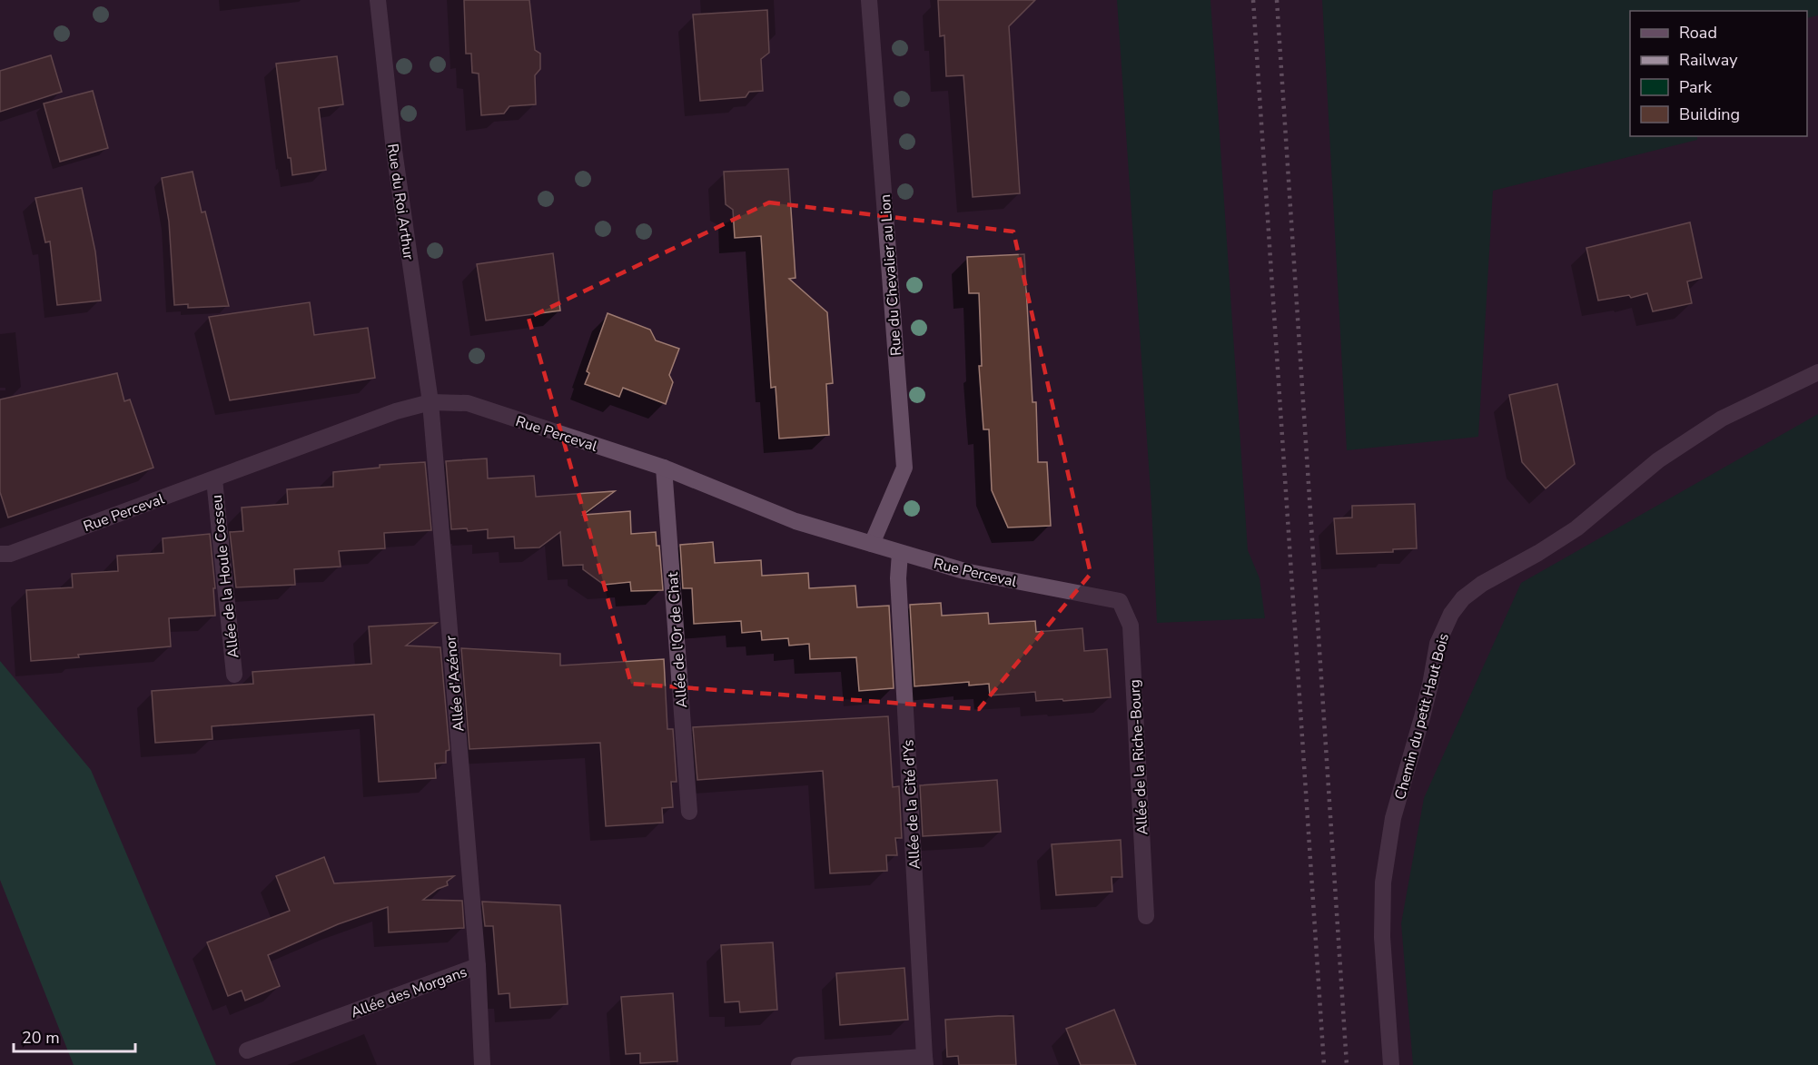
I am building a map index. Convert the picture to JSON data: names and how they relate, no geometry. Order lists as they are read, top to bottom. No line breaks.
{"streets":{"street":["Rue du Roi Arthur","Rue du Chevalier au Lion","Rue Perceval","Allée de la Houle Cosseu","Allée de l'Or de Chat","Allée d'Azénor","Chemin du petit Haut Bois","Allée de la Riche-Bourg","Allée de la Cité d'Ys","Allée des Morgans"]},"crossings":[["Rue du Roi Arthur","Rue Perceval"],["Rue du Roi Arthur","Allée d'Azénor"],["Rue du Chevalier au Lion","Rue Perceval"],["Rue Perceval","Allée de la Houle Cosseu"],["Rue Perceval","Allée de l'Or de Chat"],["Rue Perceval","Allée d'Azénor"],["Rue Perceval","Allée de la Riche-Bourg"],["Rue Perceval","Allée de la Cité d'Ys"],["Allée d'Azénor","Allée des Morgans"]],"legend":["Road","Railway","Park","Building"],"scale_bar":"20 m"}
